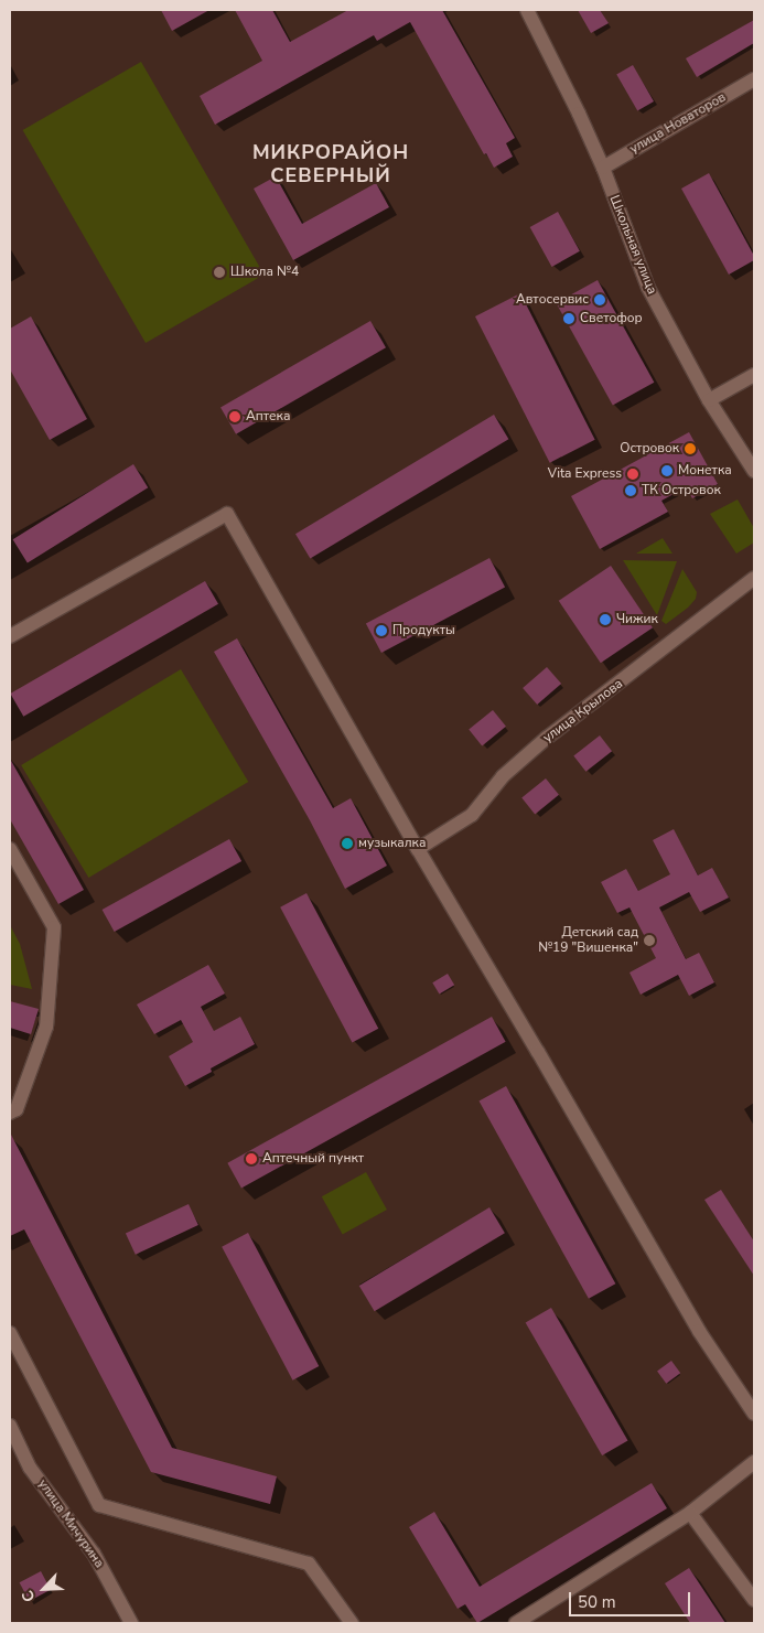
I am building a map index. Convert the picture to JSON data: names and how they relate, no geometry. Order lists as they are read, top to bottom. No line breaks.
{"streets":{"street":["улица Новаторов","Школьная улица","улица Крылова","улица Мичурина"]},"crossings":[["улица Новаторов","Школьная улица"]],"districts":["МИКРОРАЙОН СЕВЕРНЫЙ"],"places":["Школа №4","Автосервис","Светофор","Аптека","Островок","Монетка","Vita Express","ТК Островок","Чижик","Продукты","музыкалка","Детский сад №19 \"Вишенка\"","Аптечный пункт"],"scale_bar":"50 m","north":"bottom left"}
